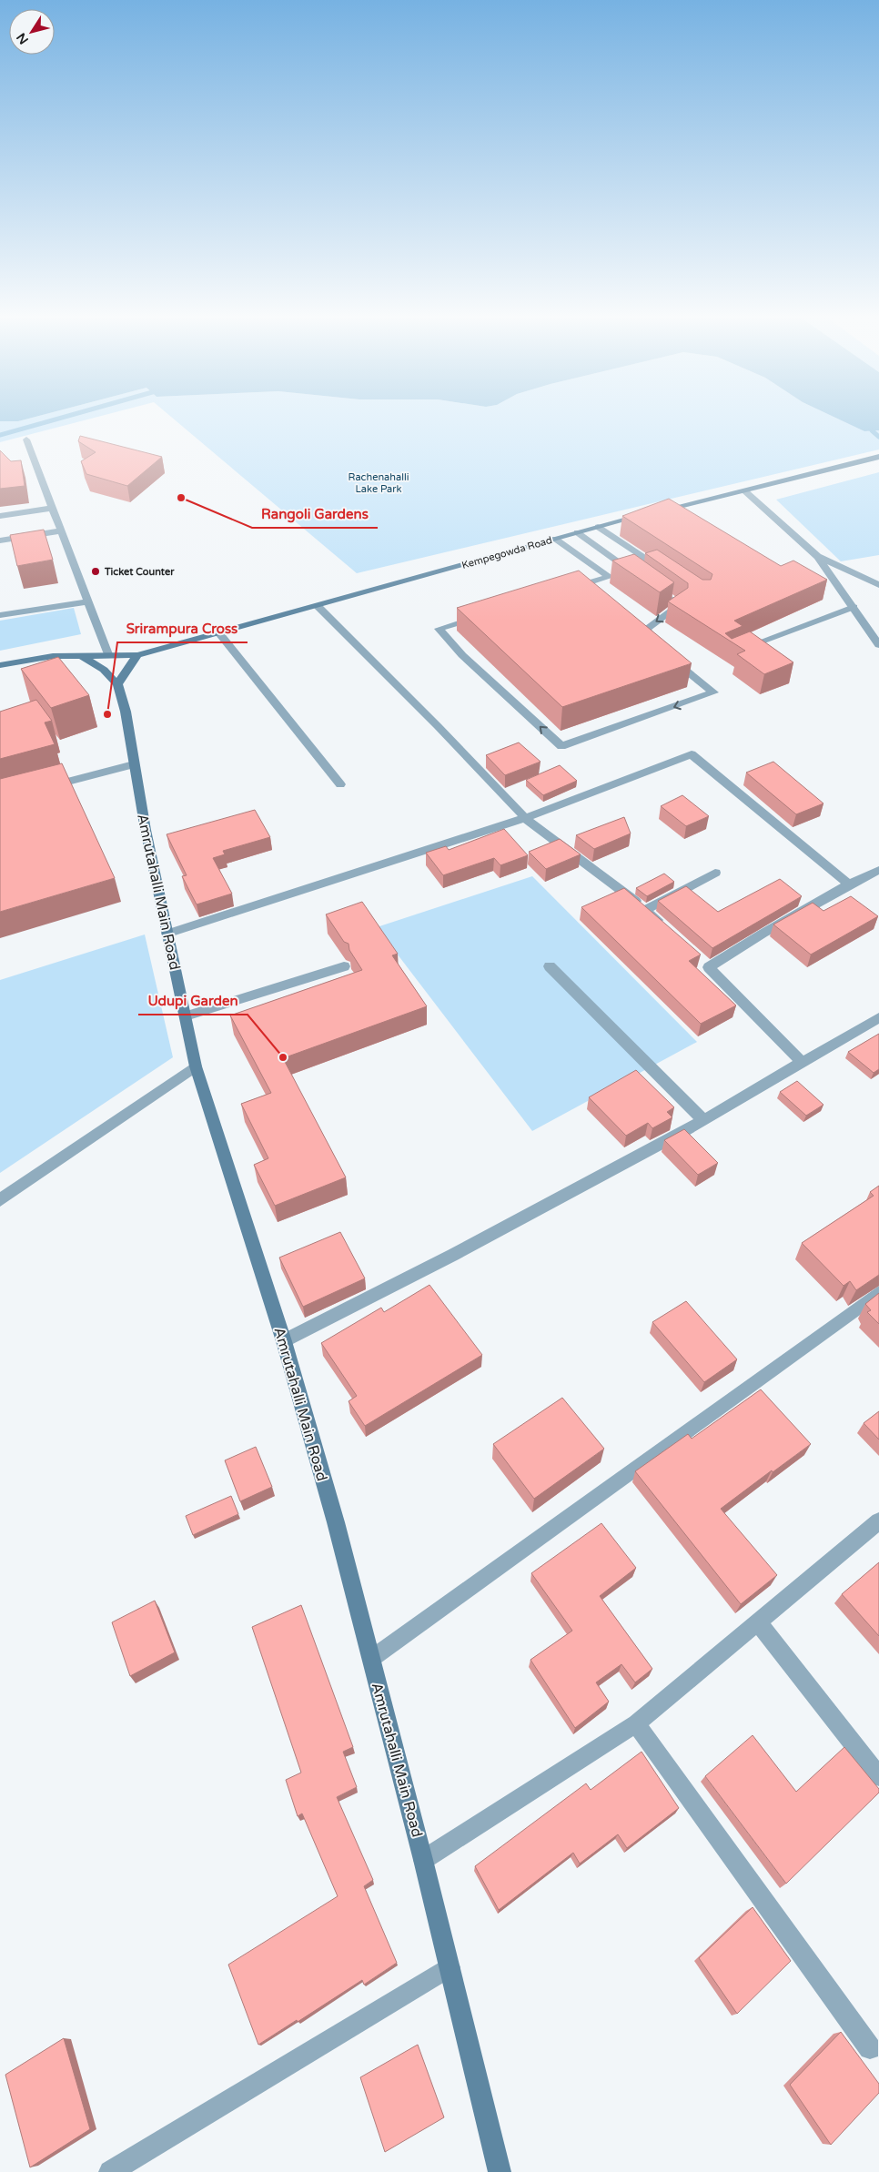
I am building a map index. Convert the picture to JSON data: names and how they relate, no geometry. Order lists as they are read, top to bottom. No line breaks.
{"streets":{"street":["Kempegowda Road","Amrutahalli Main Road"]},"parks":["Rachenahalli Lake Park"],"places":["Rangoli Gardens","Ticket Counter","Srirampura Cross","Udupi Garden"],"north":"bottom left"}
